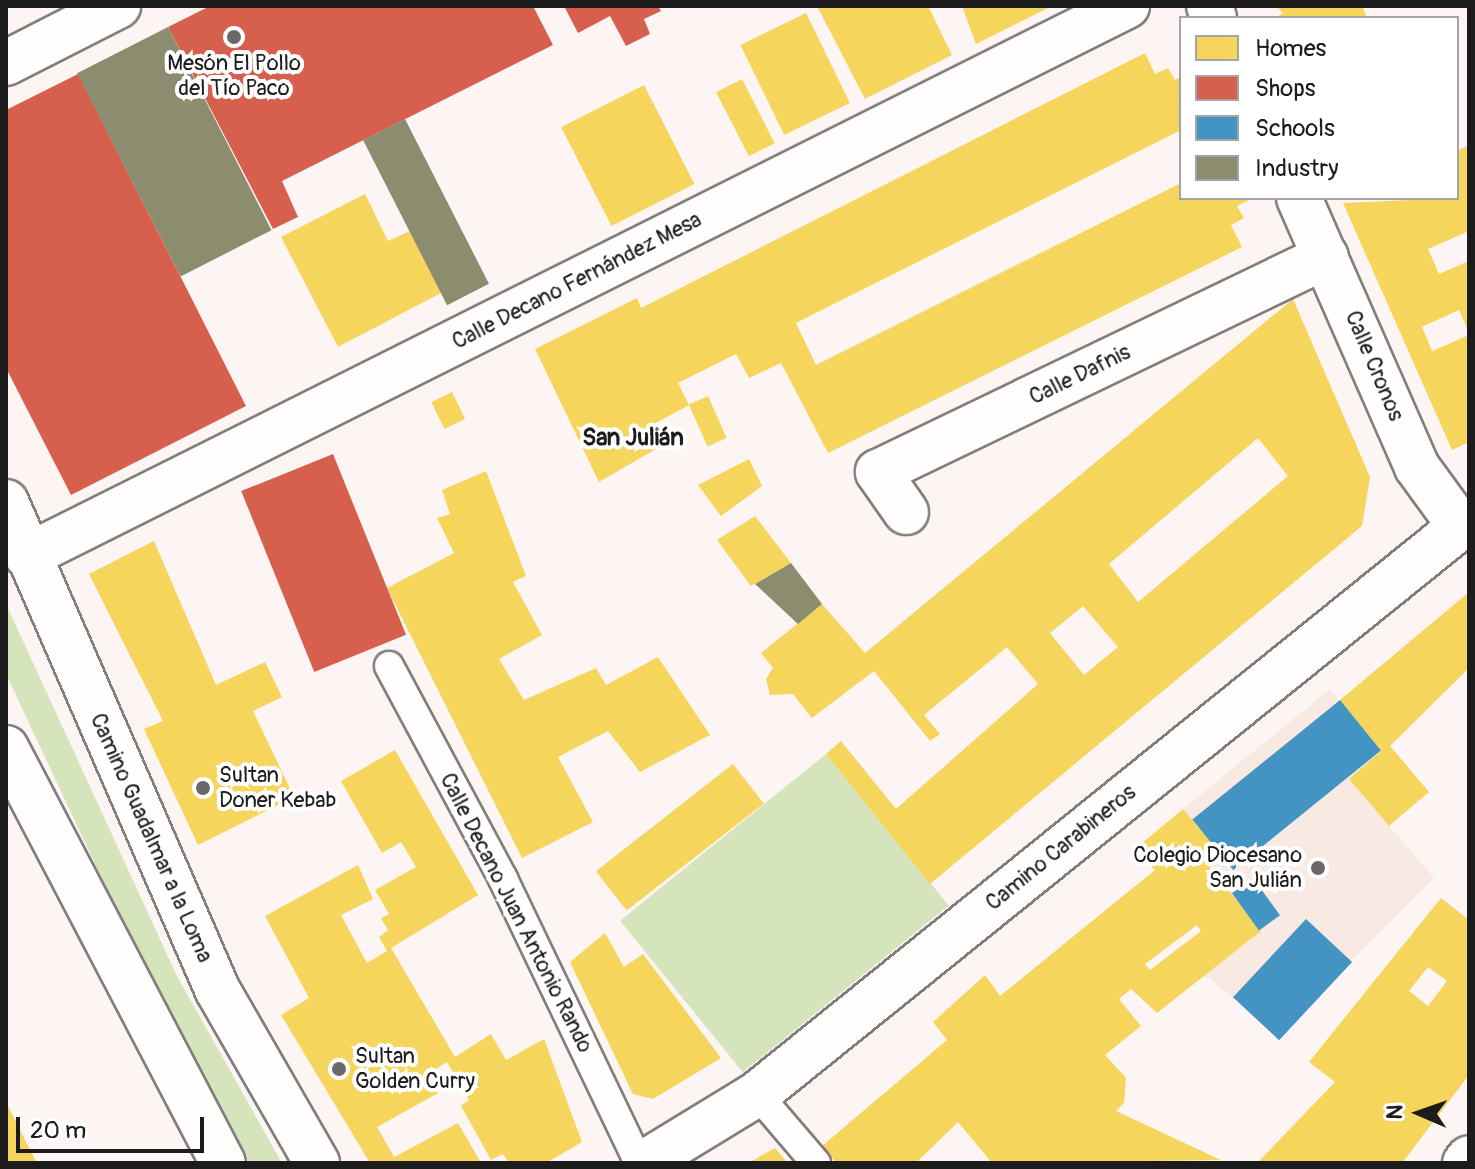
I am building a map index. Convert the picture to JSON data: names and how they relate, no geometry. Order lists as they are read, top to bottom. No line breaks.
{"streets":{"street":["Calle Decano Fernández Mesa","Calle Cronos","Calle Dafnis","Camino Guadalmar a la Loma","Camino Carabineros"],"lane":["Calle Decano Juan Antonio Rando"]},"crossings":[["Calle Decano Fernández Mesa","Camino Guadalmar a la Loma"],["Calle Cronos","Calle Dafnis"],["Calle Cronos","Camino Carabineros"],["Camino Carabineros","Calle Decano Juan Antonio Rando"]],"districts":["San Julián"],"places":["Mesón El Pollo del Tío Paco","Sultan Doner Kebab","Colegio Diocesano San Julián","Sultan Golden Curry"],"legend":["Homes","Shops","Schools","Industry"],"scale_bar":"20 m","north":"left"}
